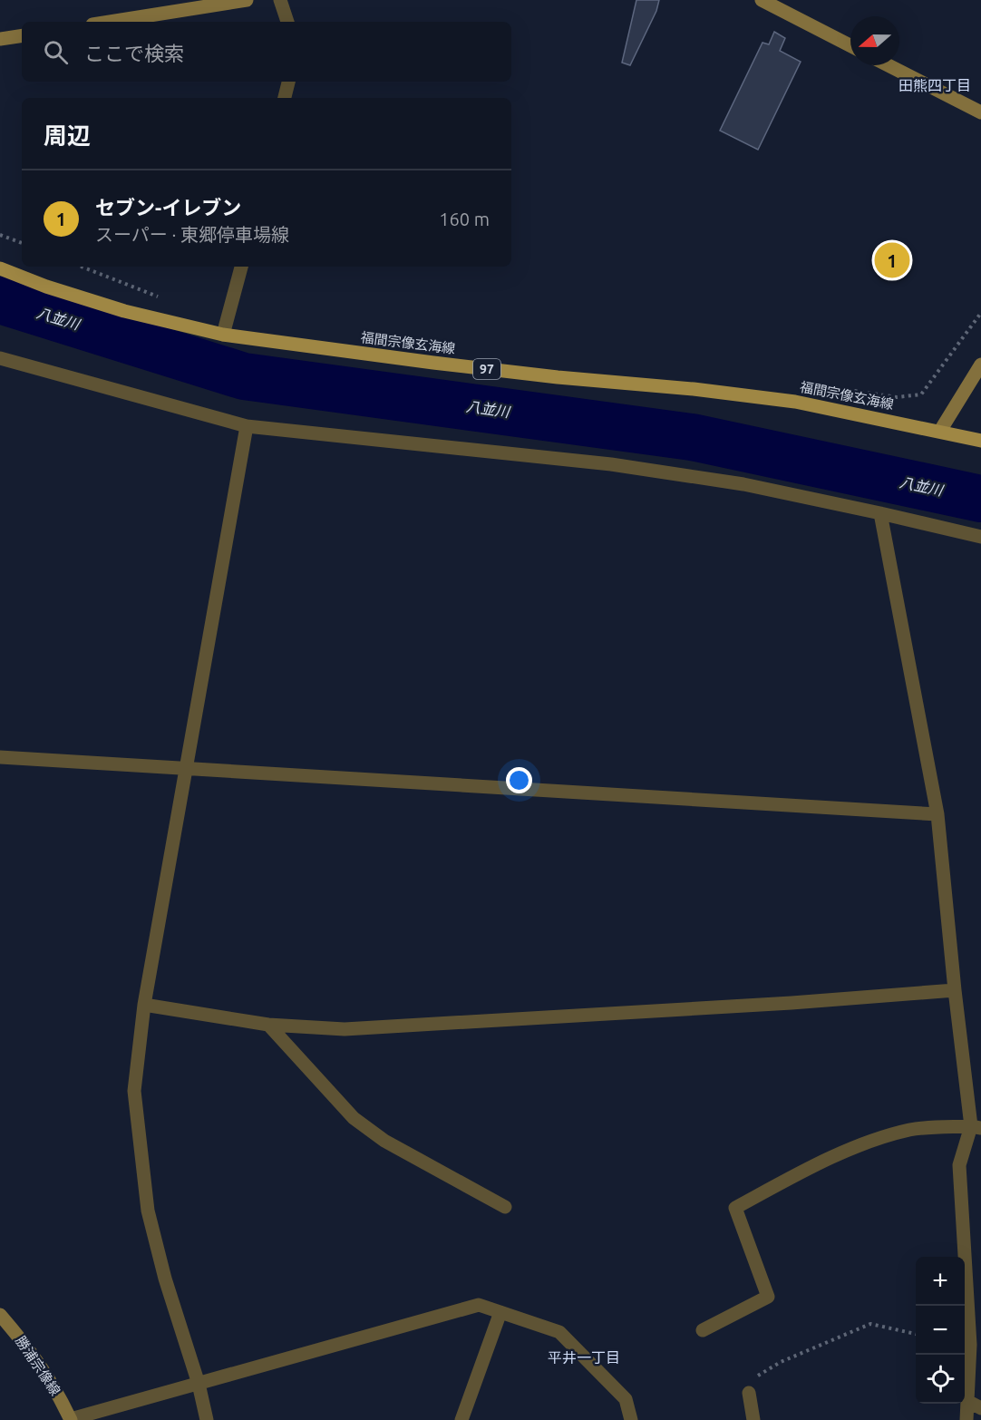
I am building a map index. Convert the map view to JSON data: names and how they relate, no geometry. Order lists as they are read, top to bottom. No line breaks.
{"streets":{"main road":["福間宗像玄海線","97","勝浦宗像線"]},"districts":["田熊四丁目","平井一丁目"],"water":["八並川"],"north":"left","page":{"search":"ここで検索","heading":"周辺","list":[{"mark":"1","name":"セブン-イレブン","note":"スーパー · 東郷停車場線","value":"160 m"}],"pins":"1","map_buttons":["+","−"]}}
